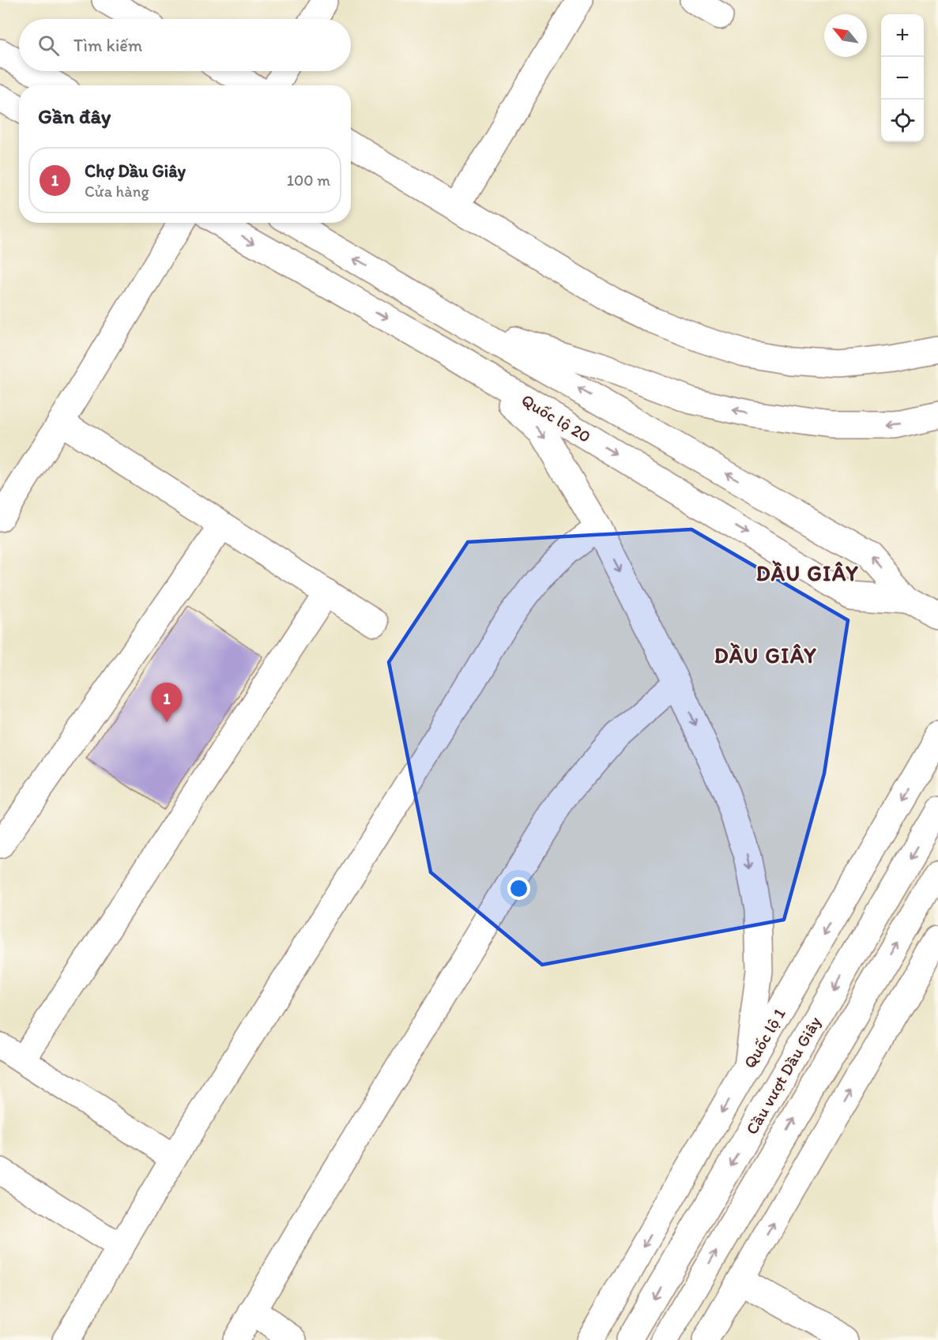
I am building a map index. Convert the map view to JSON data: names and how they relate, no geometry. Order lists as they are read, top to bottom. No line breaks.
{"streets":{"main road":["Quốc lộ 20","Quốc lộ 1","Cầu vượt Dầu Giây"]},"districts":["DẦU GIÂY","DẦU GIÂY"],"north":"top left","page":{"map_buttons":["+","−"],"search":"Tìm kiếm","heading":"Gần đây","list":[{"mark":"1","name":"Chợ Dầu Giây","note":"Cửa hàng","value":"100 m"}],"pins":"1"}}
